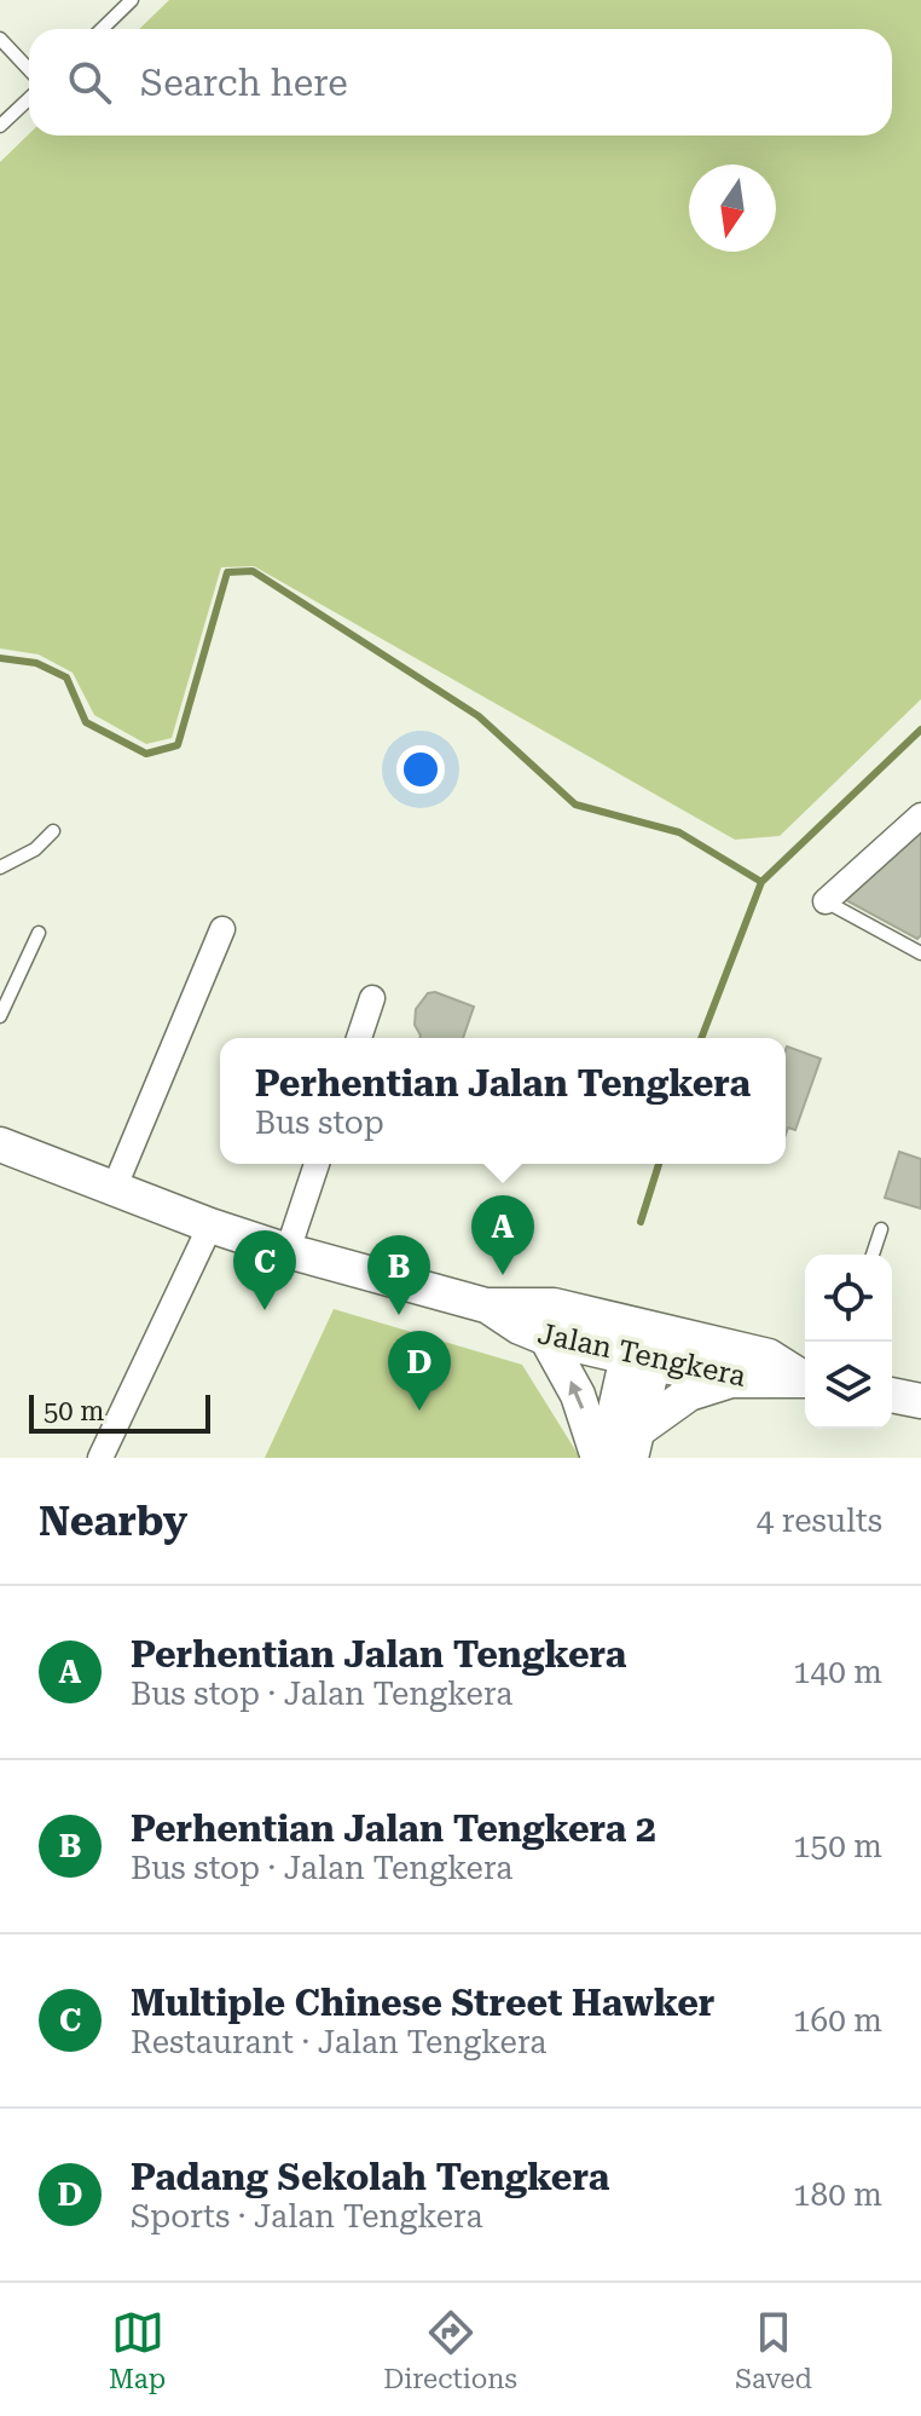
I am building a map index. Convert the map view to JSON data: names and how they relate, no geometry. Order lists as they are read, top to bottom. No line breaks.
{"streets":{"main road":["Jalan Tengkera"]},"scale_bar":"50 m","north":"bottom","page":{"search":"Search here","popup":["Perhentian Jalan Tengkera","Bus stop"],"pins":["A","C","B","D"],"scale":"50 m","heading":["Nearby","4 results"],"list":[{"mark":"A","name":"Perhentian Jalan Tengkera","note":"Bus stop · Jalan Tengkera","value":"140 m"},{"mark":"B","name":"Perhentian Jalan Tengkera 2","note":"Bus stop · Jalan Tengkera","value":"150 m"},{"mark":"C","name":"Multiple Chinese Street Hawker","note":"Restaurant · Jalan Tengkera","value":"160 m"},{"mark":"D","name":"Padang Sekolah Tengkera","note":"Sports · Jalan Tengkera","value":"180 m"}],"nav":["Map","Directions","Saved"]}}
